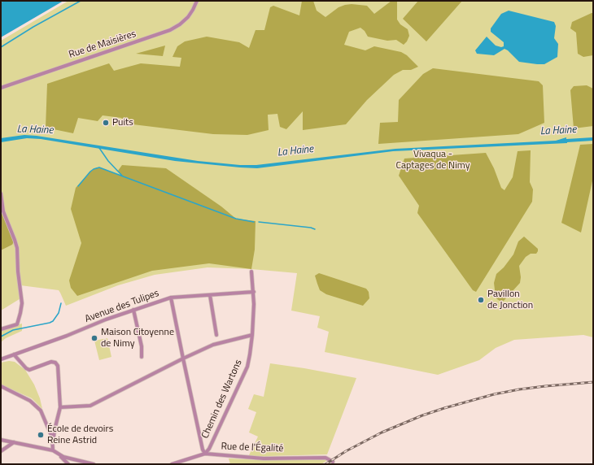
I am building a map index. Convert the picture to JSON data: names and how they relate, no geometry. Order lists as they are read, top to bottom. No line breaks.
{"streets":{"street":["Rue de Maisières","Avenue des Tulipes","Chemin des Wartons","Rue de l'Égalité"]},"crossings":[["Avenue des Tulipes","Chemin des Wartons"],["Chemin des Wartons","Rue de l'Égalité"]],"water":["La Haine"],"parks":["Vivaqua - Captages de Nimy"],"places":["Puits","Pavillon de Jonction","Maison Citoyenne de Nimy","École de devoirs Reine Astrid"]}
